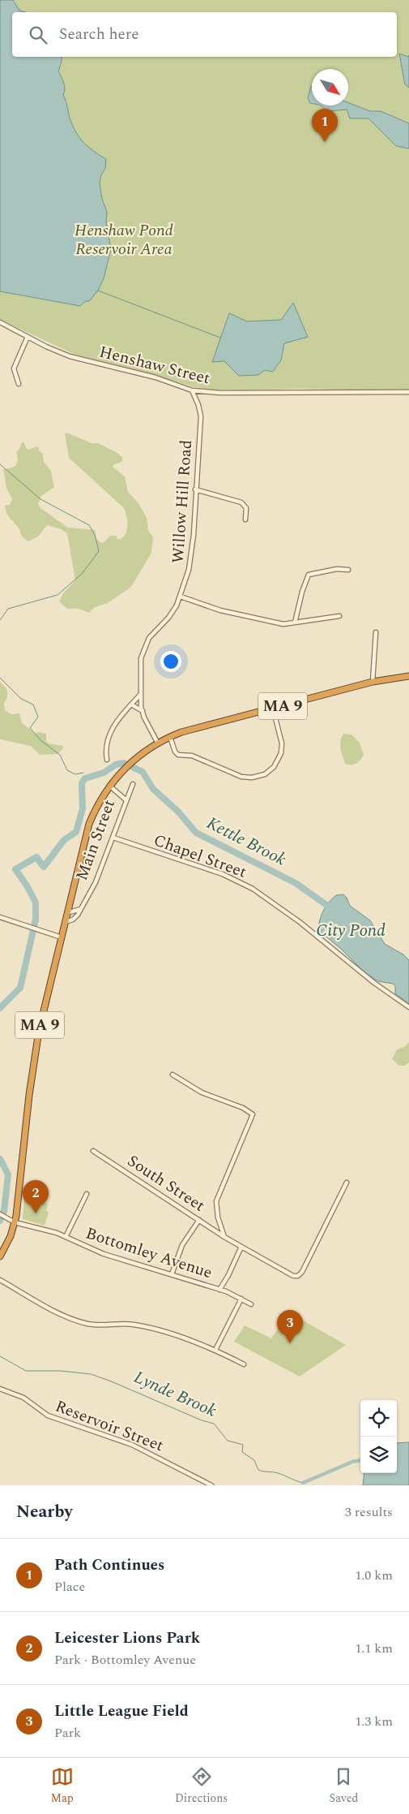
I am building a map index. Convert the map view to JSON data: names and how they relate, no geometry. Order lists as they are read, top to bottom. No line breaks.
{"streets":{"highway":["MA 9","Main Street"],"street":["Henshaw Street","Willow Hill Road","Chapel Street","South Street","Bottomley Avenue","Reservoir Street"]},"crossings":[["Henshaw Street","Willow Hill Road"],["Willow Hill Road","Main Street"],["Main Street","Chapel Street"],["Main Street","Bottomley Avenue"]],"water":["Kettle Brook","City Pond","Lynde Brook"],"parks":["Henshaw Pond Reservoir Area"],"north":"bottom right","page":{"search":"Search here","pins":["1","2","3"],"heading":["Nearby","3 results"],"list":[{"mark":"1","name":"Path Continues","note":"Place","value":"1.0 km"},{"mark":"2","name":"Leicester Lions Park","note":"Park · Bottomley Avenue","value":"1.1 km"},{"mark":"3","name":"Little League Field","note":"Park","value":"1.3 km"}],"nav":["Map","Directions","Saved"]}}
